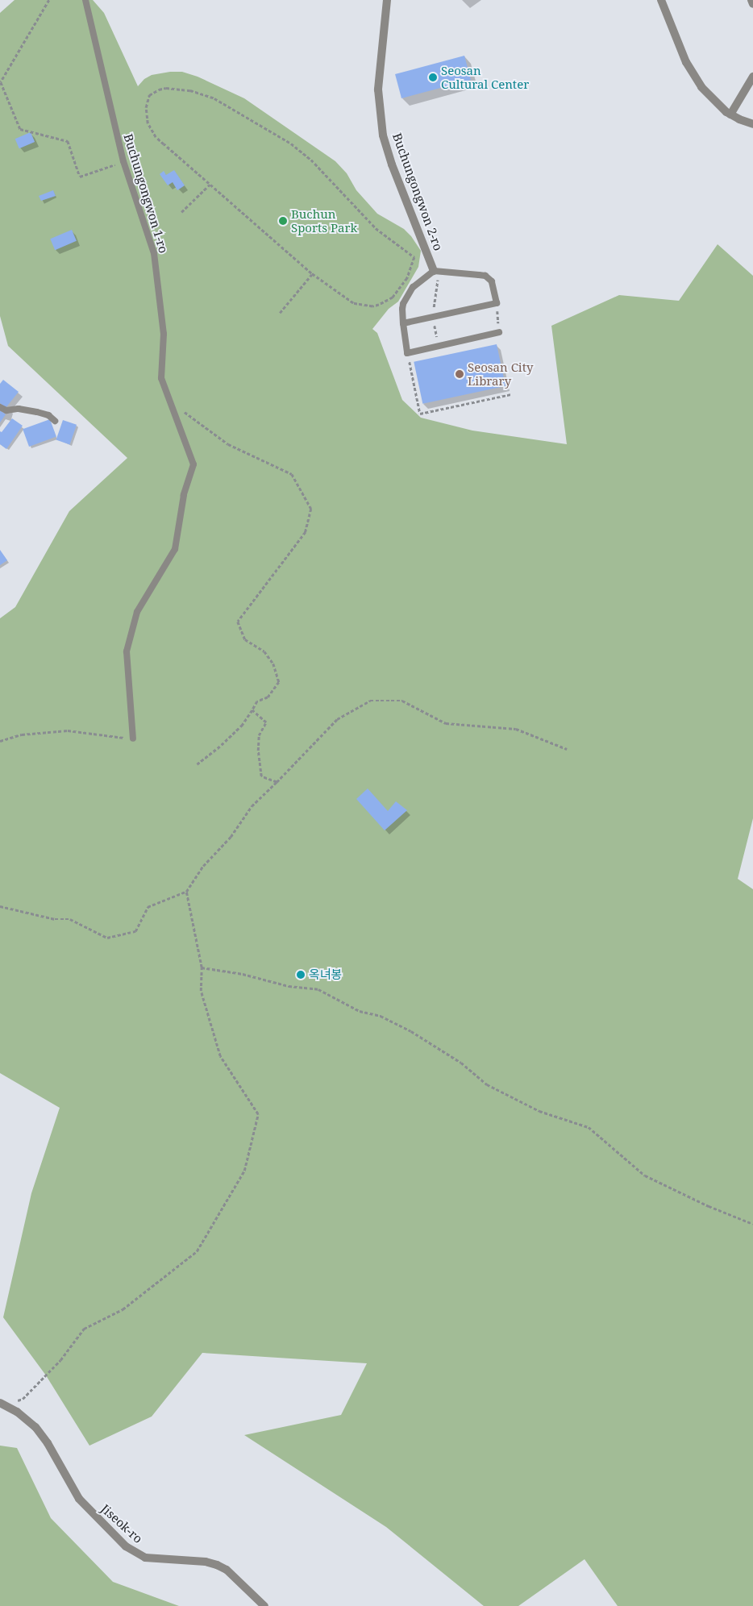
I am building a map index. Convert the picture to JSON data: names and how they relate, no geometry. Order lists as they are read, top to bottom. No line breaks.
{"streets":{"street":["Buchungongwon 2-ro","Jiseok-ro"],"lane":["Buchungongwon 1-ro"]},"places":["Seosan Cultural Center","Buchun Sports Park","Seosan City Library","옥녀봉"]}
